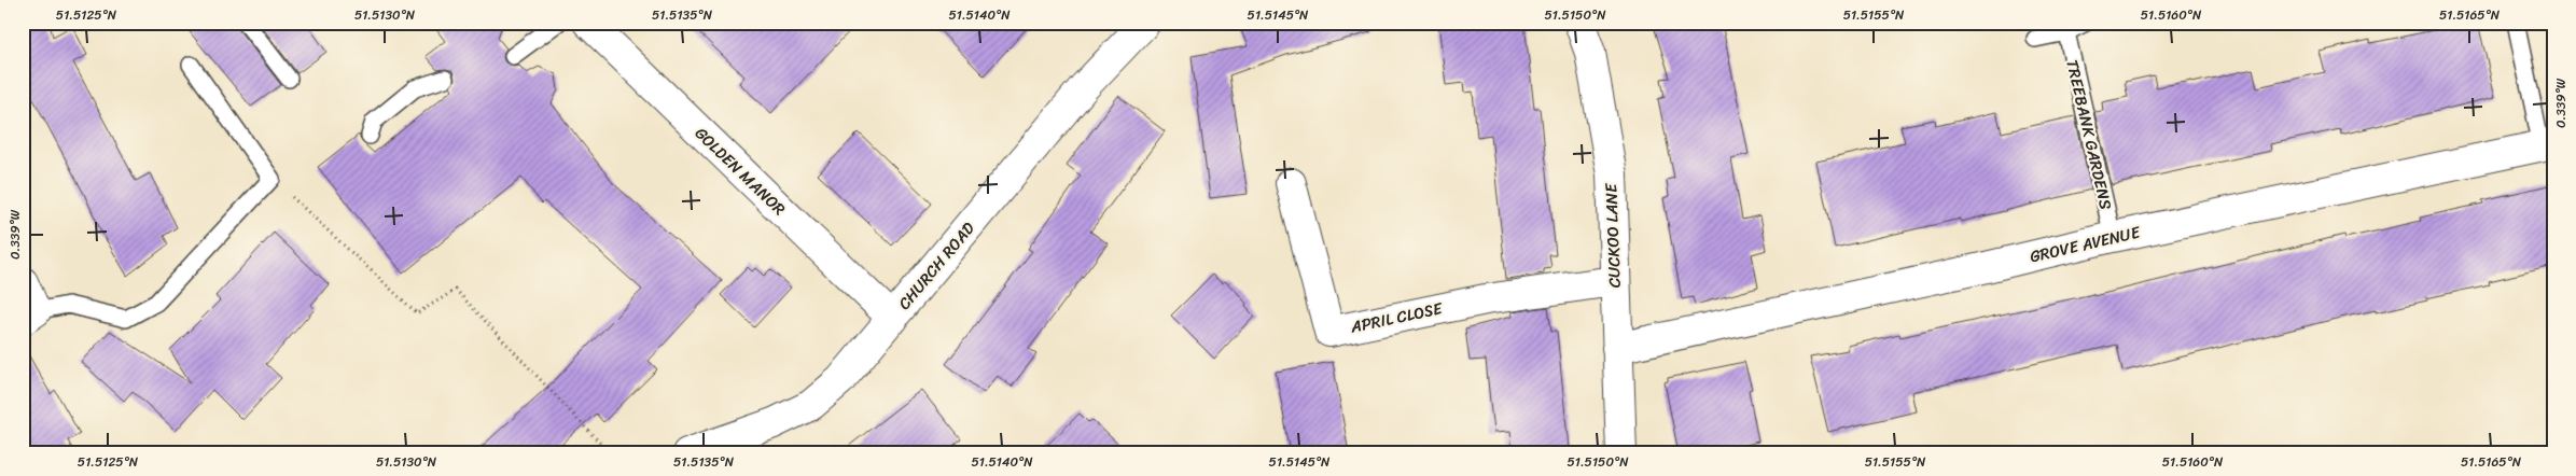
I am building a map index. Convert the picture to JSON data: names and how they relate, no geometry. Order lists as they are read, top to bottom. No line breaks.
{"streets":{"street":["GOLDEN MANOR","CUCKOO LANE","GROVE AVENUE","CHURCH ROAD","APRIL CLOSE"],"lane":["TREEBANK GARDENS"]},"crossings":[["TREEBANK GARDENS","GROVE AVENUE"],["GOLDEN MANOR","CHURCH ROAD"],["CUCKOO LANE","GROVE AVENUE"],["CUCKOO LANE","APRIL CLOSE"]],"coordinates":["51.5125°N","51.5130°N","51.5135°N","51.5140°N","51.5145°N","51.5150°N","51.5155°N","51.5160°N","51.5165°N","0.339°W"]}
